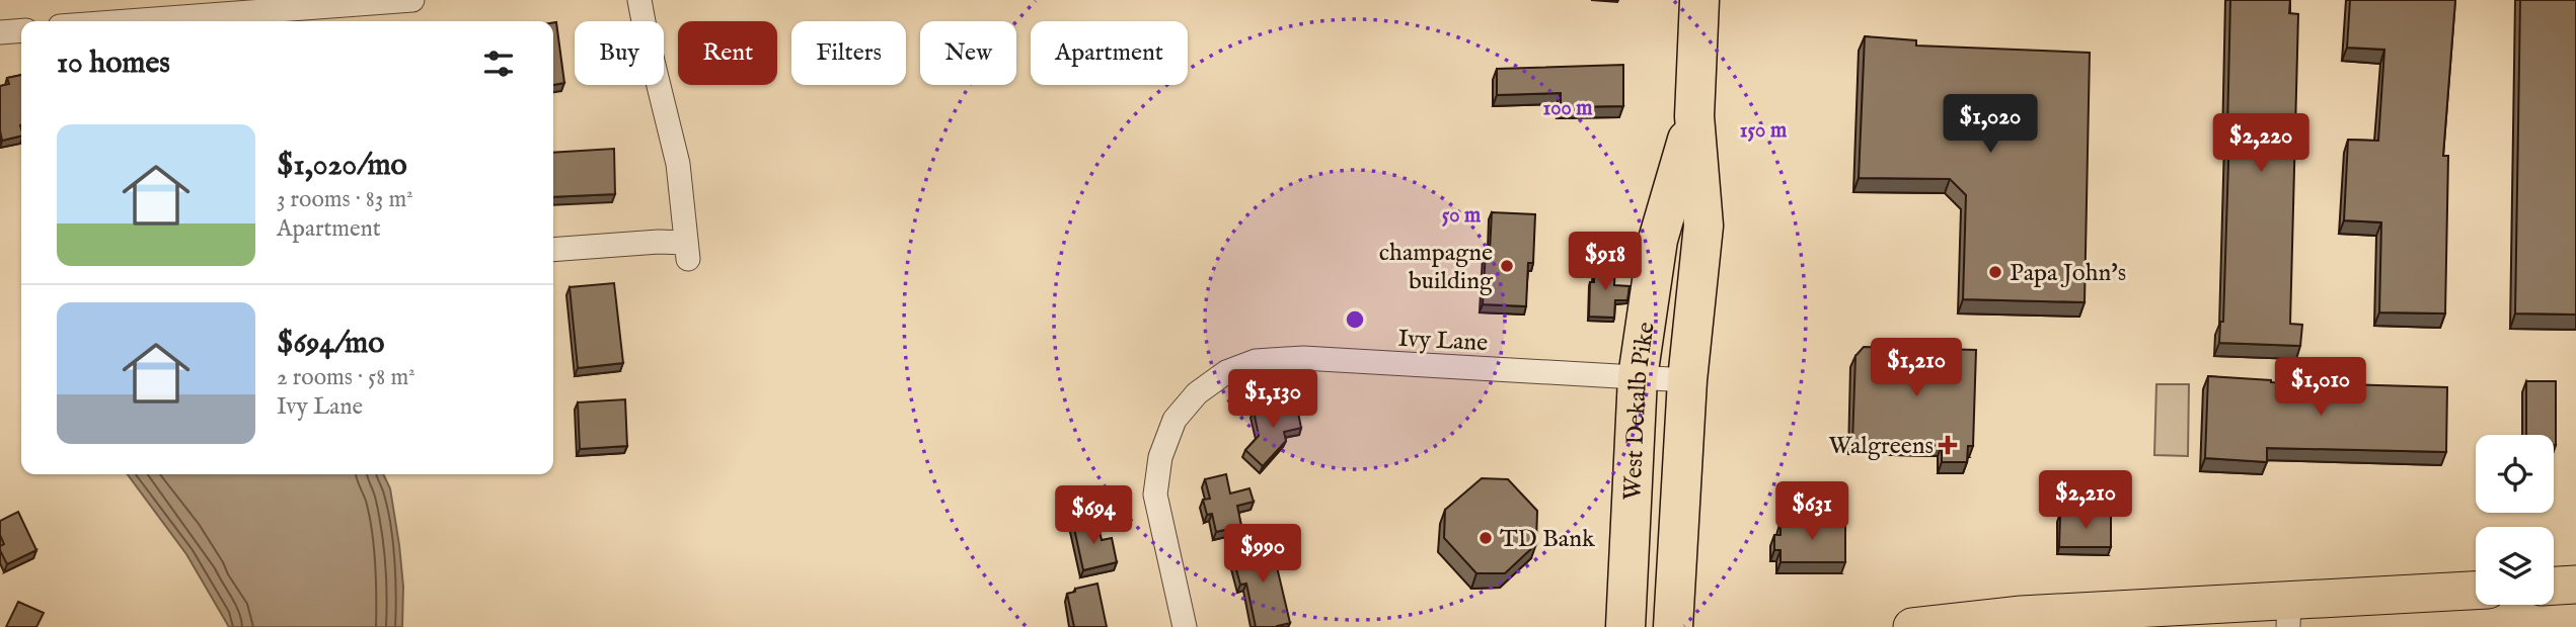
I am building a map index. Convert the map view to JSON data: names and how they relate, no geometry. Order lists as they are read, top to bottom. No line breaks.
{"streets":{"highway":["West Dekalb Pike"],"street":["Ivy Lane"]},"crossings":[["Ivy Lane","West Dekalb Pike"]],"places":{"other":["champagne building","Papa John's","TD Bank"],"health":["Walgreens"]},"page":{"chip":["Buy","Rent","Filters","New","Apartment"],"heading":"10 homes","price":["$1,020","$2,220","$918","$1,210","$1,010","$1,130","$2,210","$631","$694","$990"],"list":[{"name":"$1,020/mo","note":"3 rooms · 83 m² · Apartment"},{"name":"$694/mo","note":"2 rooms · 58 m² · Ivy Lane"}]},"rings":["100 m","150 m","50 m"]}
